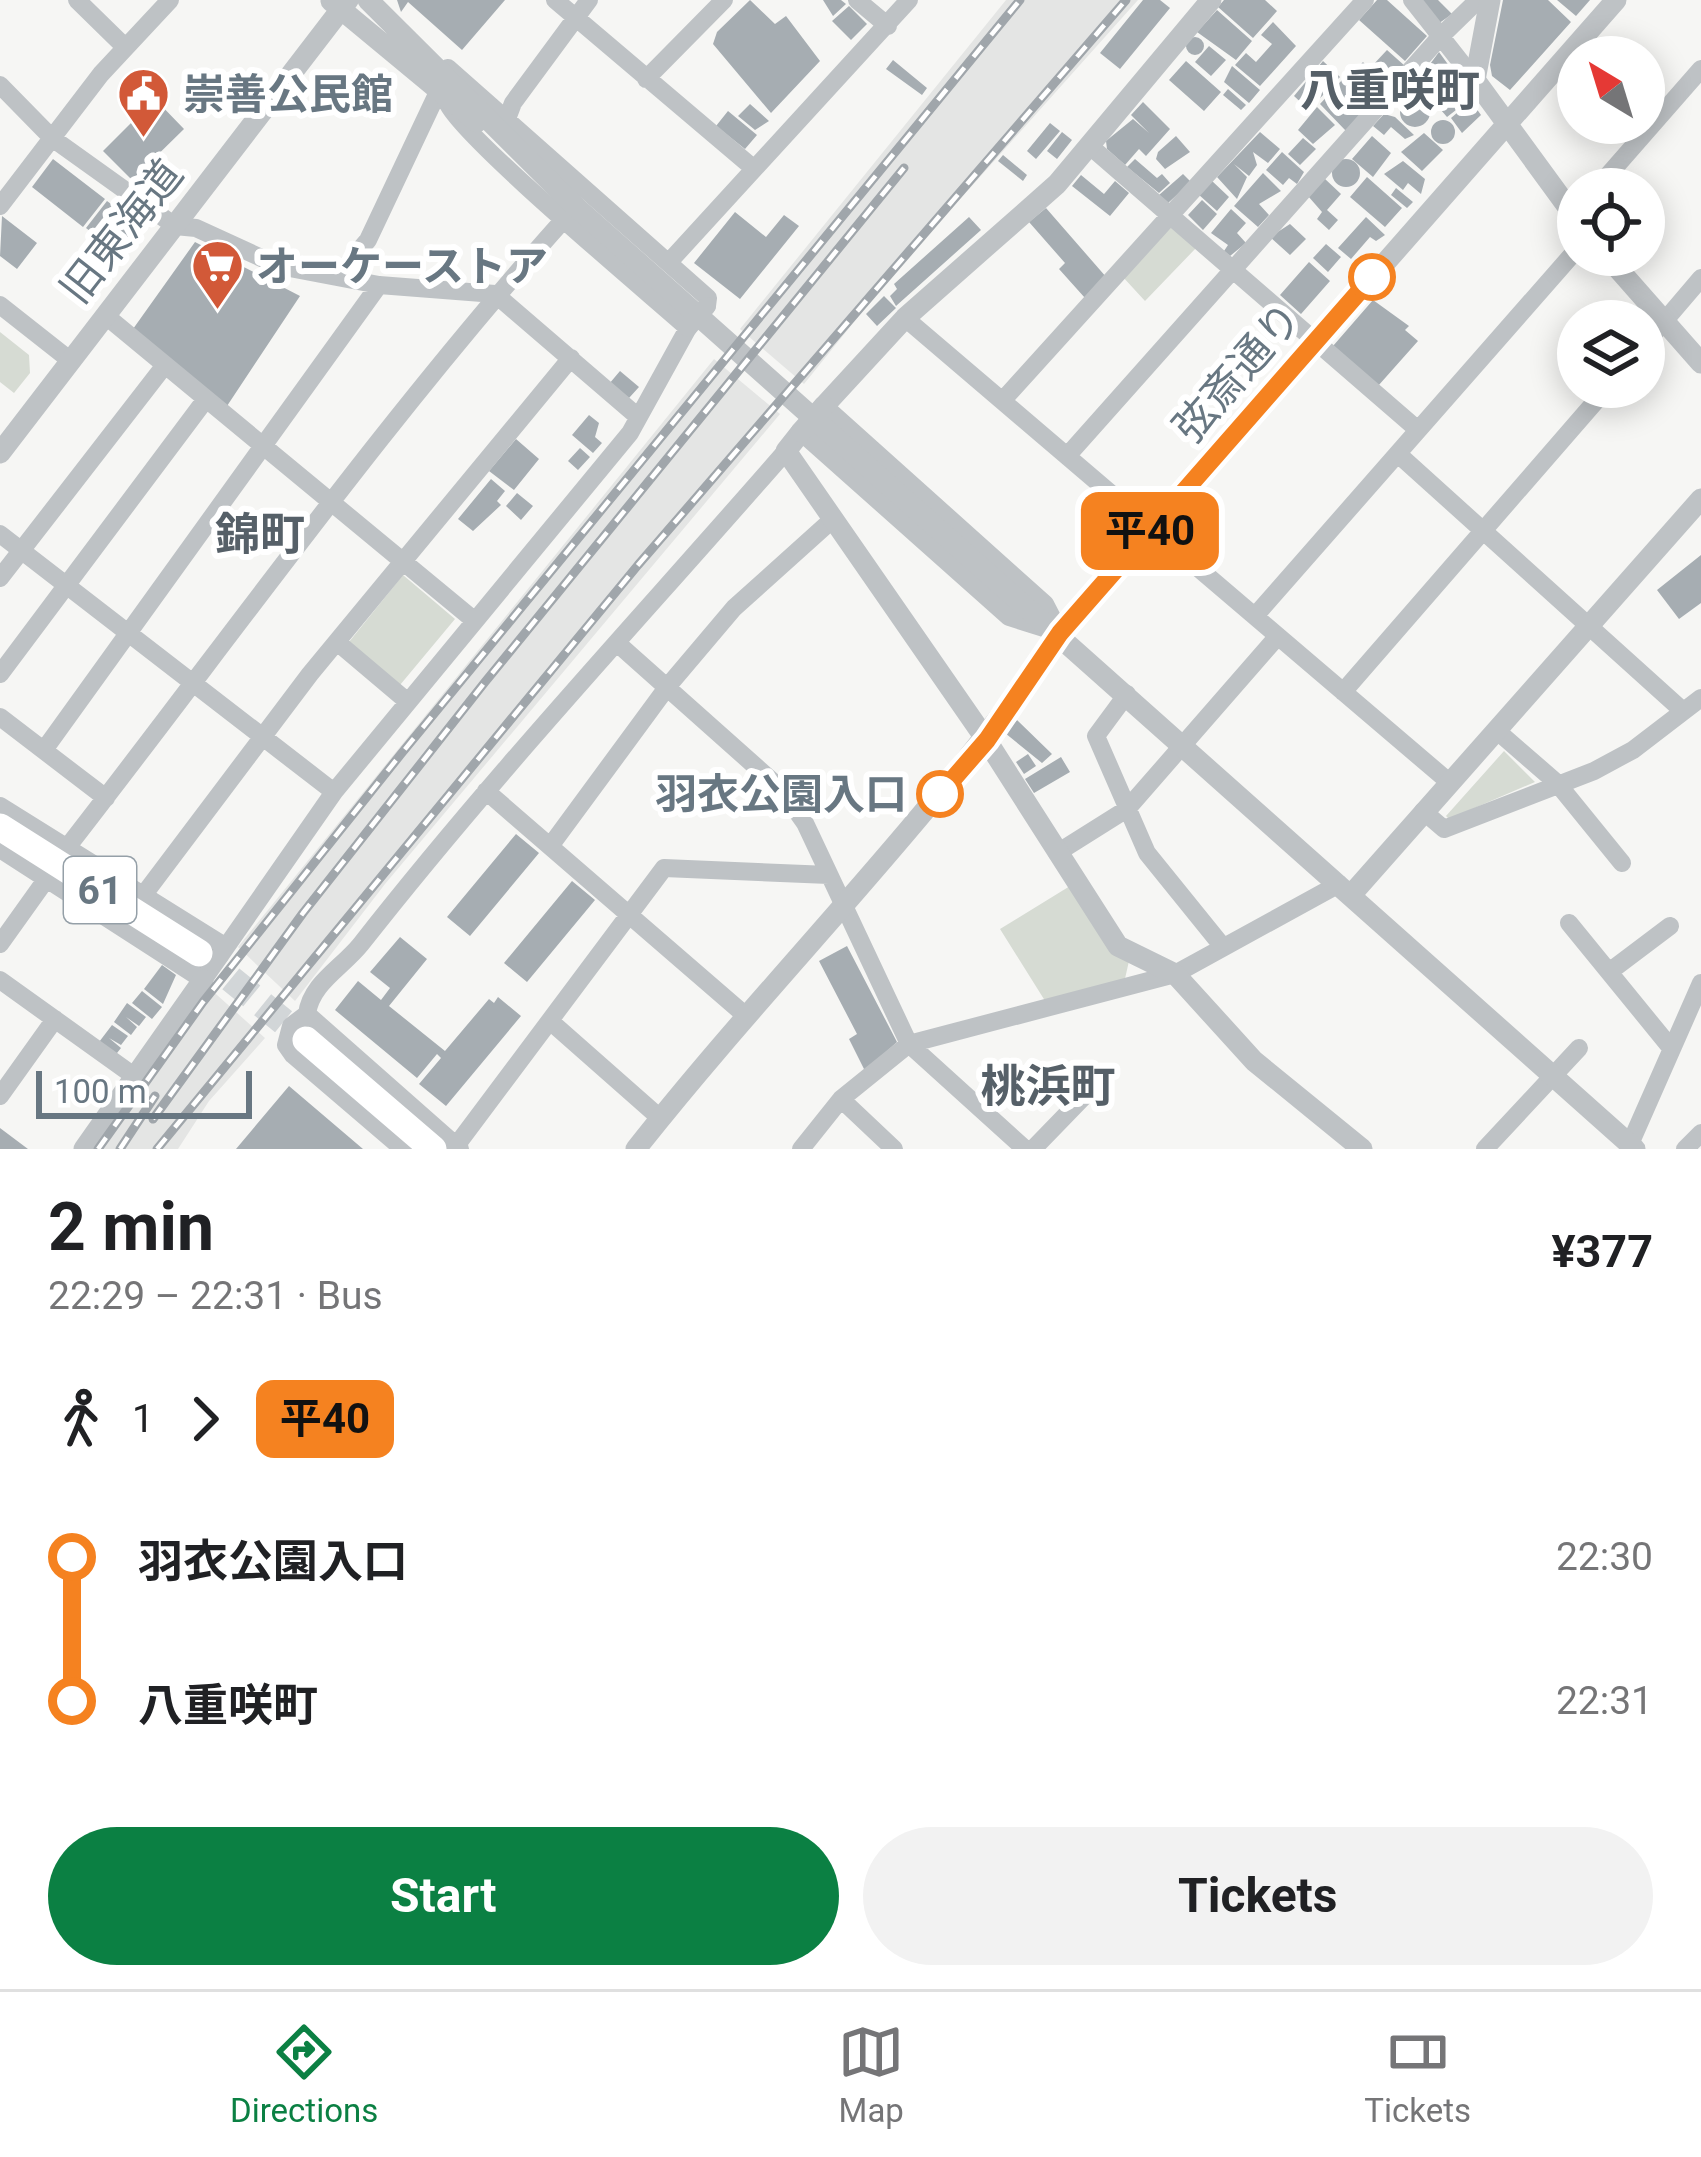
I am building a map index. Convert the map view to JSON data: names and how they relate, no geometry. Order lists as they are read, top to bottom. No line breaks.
{"streets":{"main road":["61"],"street":["旧東海道","弦斎通り"]},"districts":["八重咲町","錦町","桃浜町"],"places":{"public building":["崇善公民館"],"supermarket":["オーケーストア"],"other":["羽衣公園入口"]},"lines":["bus line 平40"],"scale_bar":"100 m","north":"top left","page":{"on_map":"平40","scale":"100 m","heading":["2 min","22:29 – 22:31 · Bus","¥377"],"legs":["1","平40"],"list":[{"name":"羽衣公園入口","value":"22:30"},{"name":"八重咲町","value":"22:31"}],"buttons":["Start","Tickets"],"tabs":["Directions","Map","Tickets"]}}
